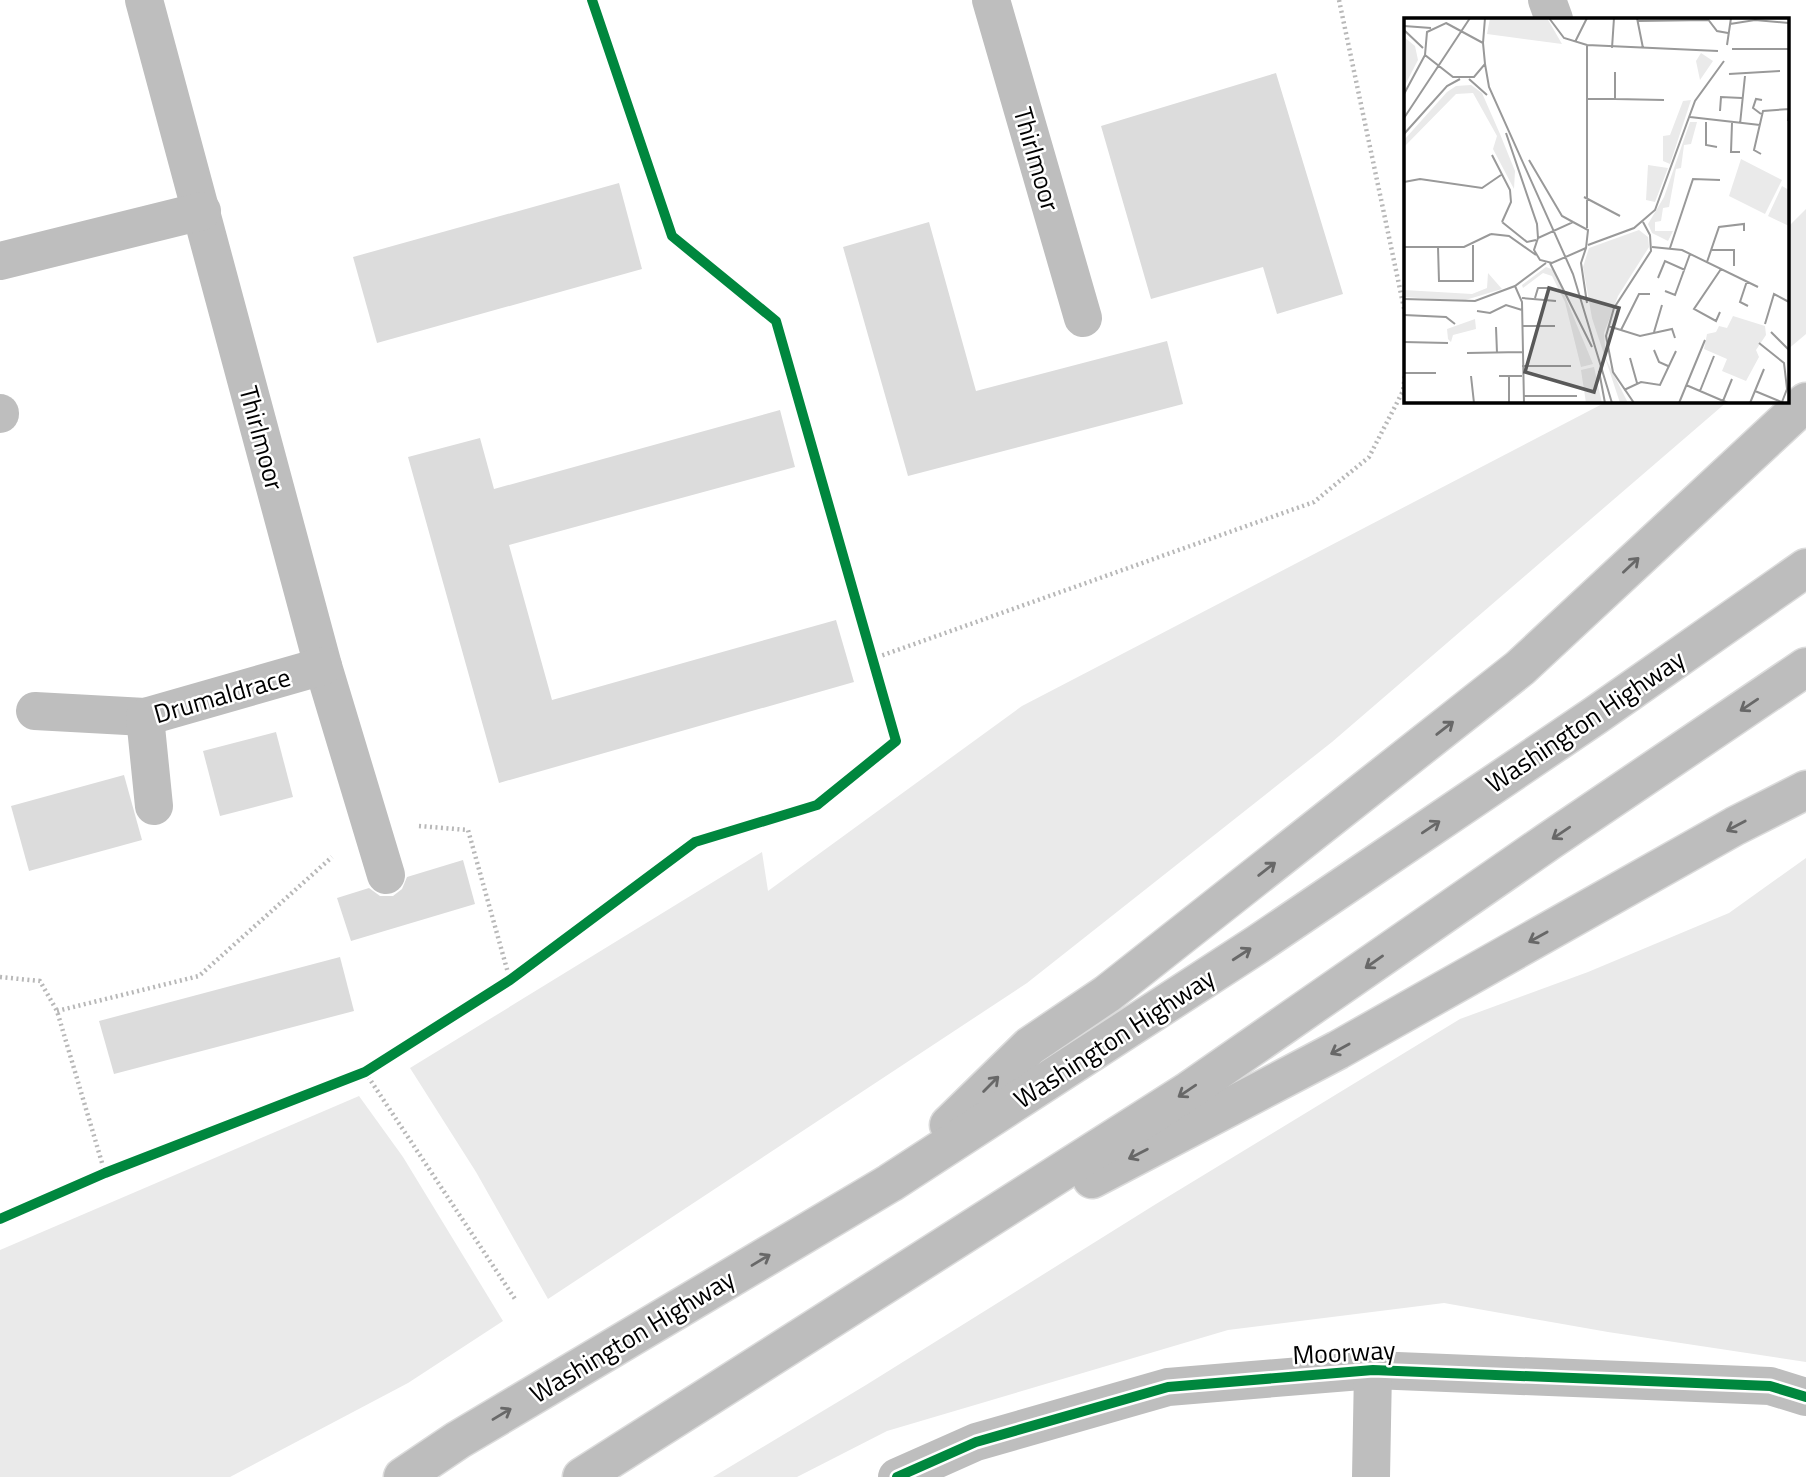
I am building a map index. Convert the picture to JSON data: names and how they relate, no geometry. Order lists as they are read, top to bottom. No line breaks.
{"streets":{"main road":["Washington Highway"],"street":["Thirlmoor","Drumaldrace","Moorway"]},"crossings":[["Thirlmoor","Drumaldrace"]]}
